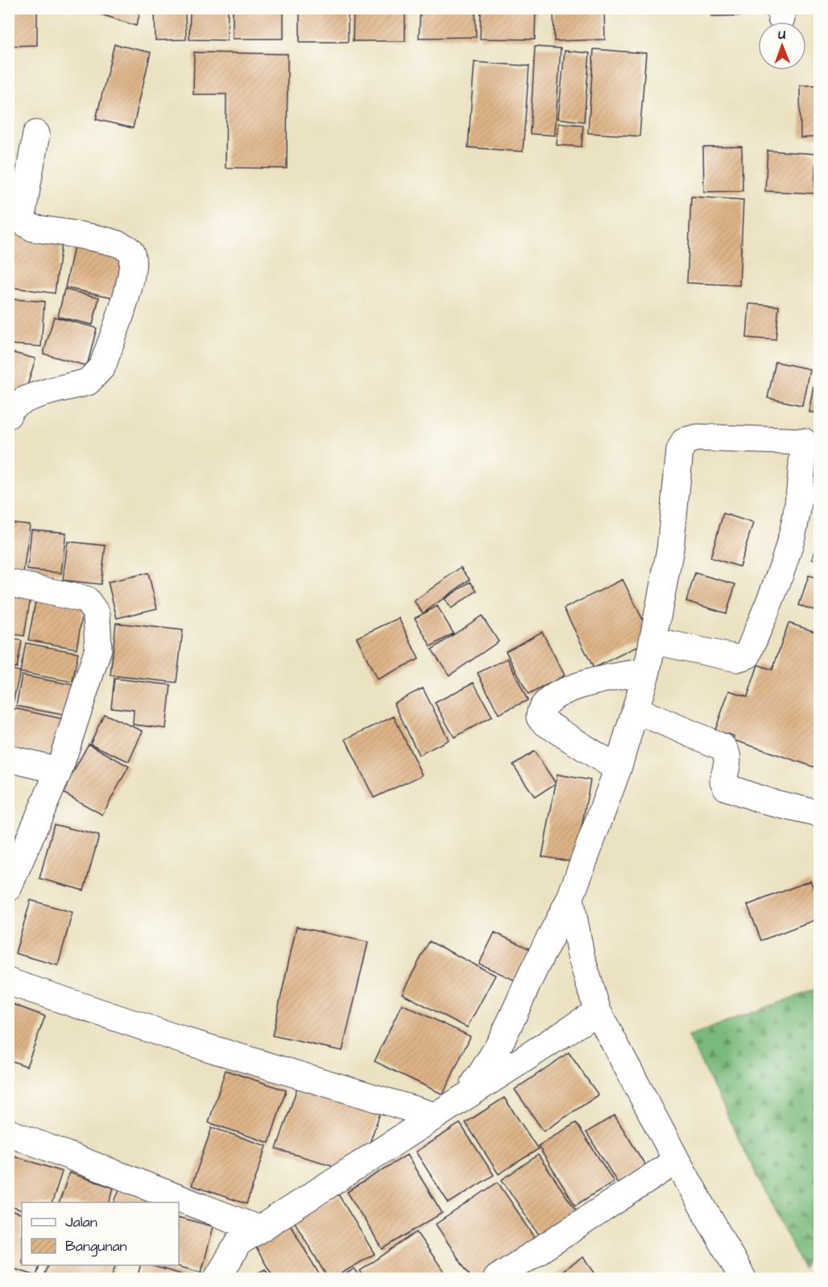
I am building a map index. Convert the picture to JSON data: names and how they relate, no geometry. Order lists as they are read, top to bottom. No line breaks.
{"legend":["Jalan","Bangunan"],"north":"top"}
